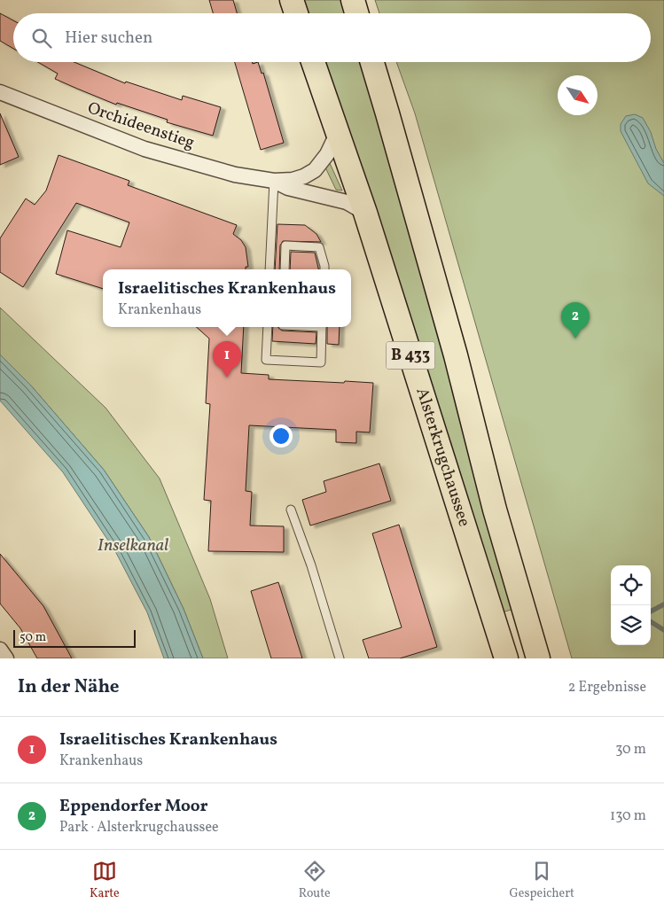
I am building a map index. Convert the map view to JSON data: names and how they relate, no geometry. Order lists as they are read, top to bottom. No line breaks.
{"streets":{"main road":["B 433","Alsterkrugchaussee"],"street":["Orchideenstieg"]},"crossings":[["Orchideenstieg","Alsterkrugchaussee"]],"water":["Inselkanal"],"scale_bar":"50 m","north":"bottom right","page":{"search":"Hier suchen","popup":["Israelitisches Krankenhaus","Krankenhaus"],"pins":["2","1"],"scale":"50 m","heading":["In der Nähe","2 Ergebnisse"],"list":[{"mark":"1","name":"Israelitisches Krankenhaus","note":"Krankenhaus","value":"30 m"},{"mark":"2","name":"Eppendorfer Moor","note":"Park · Alsterkrugchaussee","value":"130 m"}],"nav":["Karte","Route","Gespeichert"]}}
